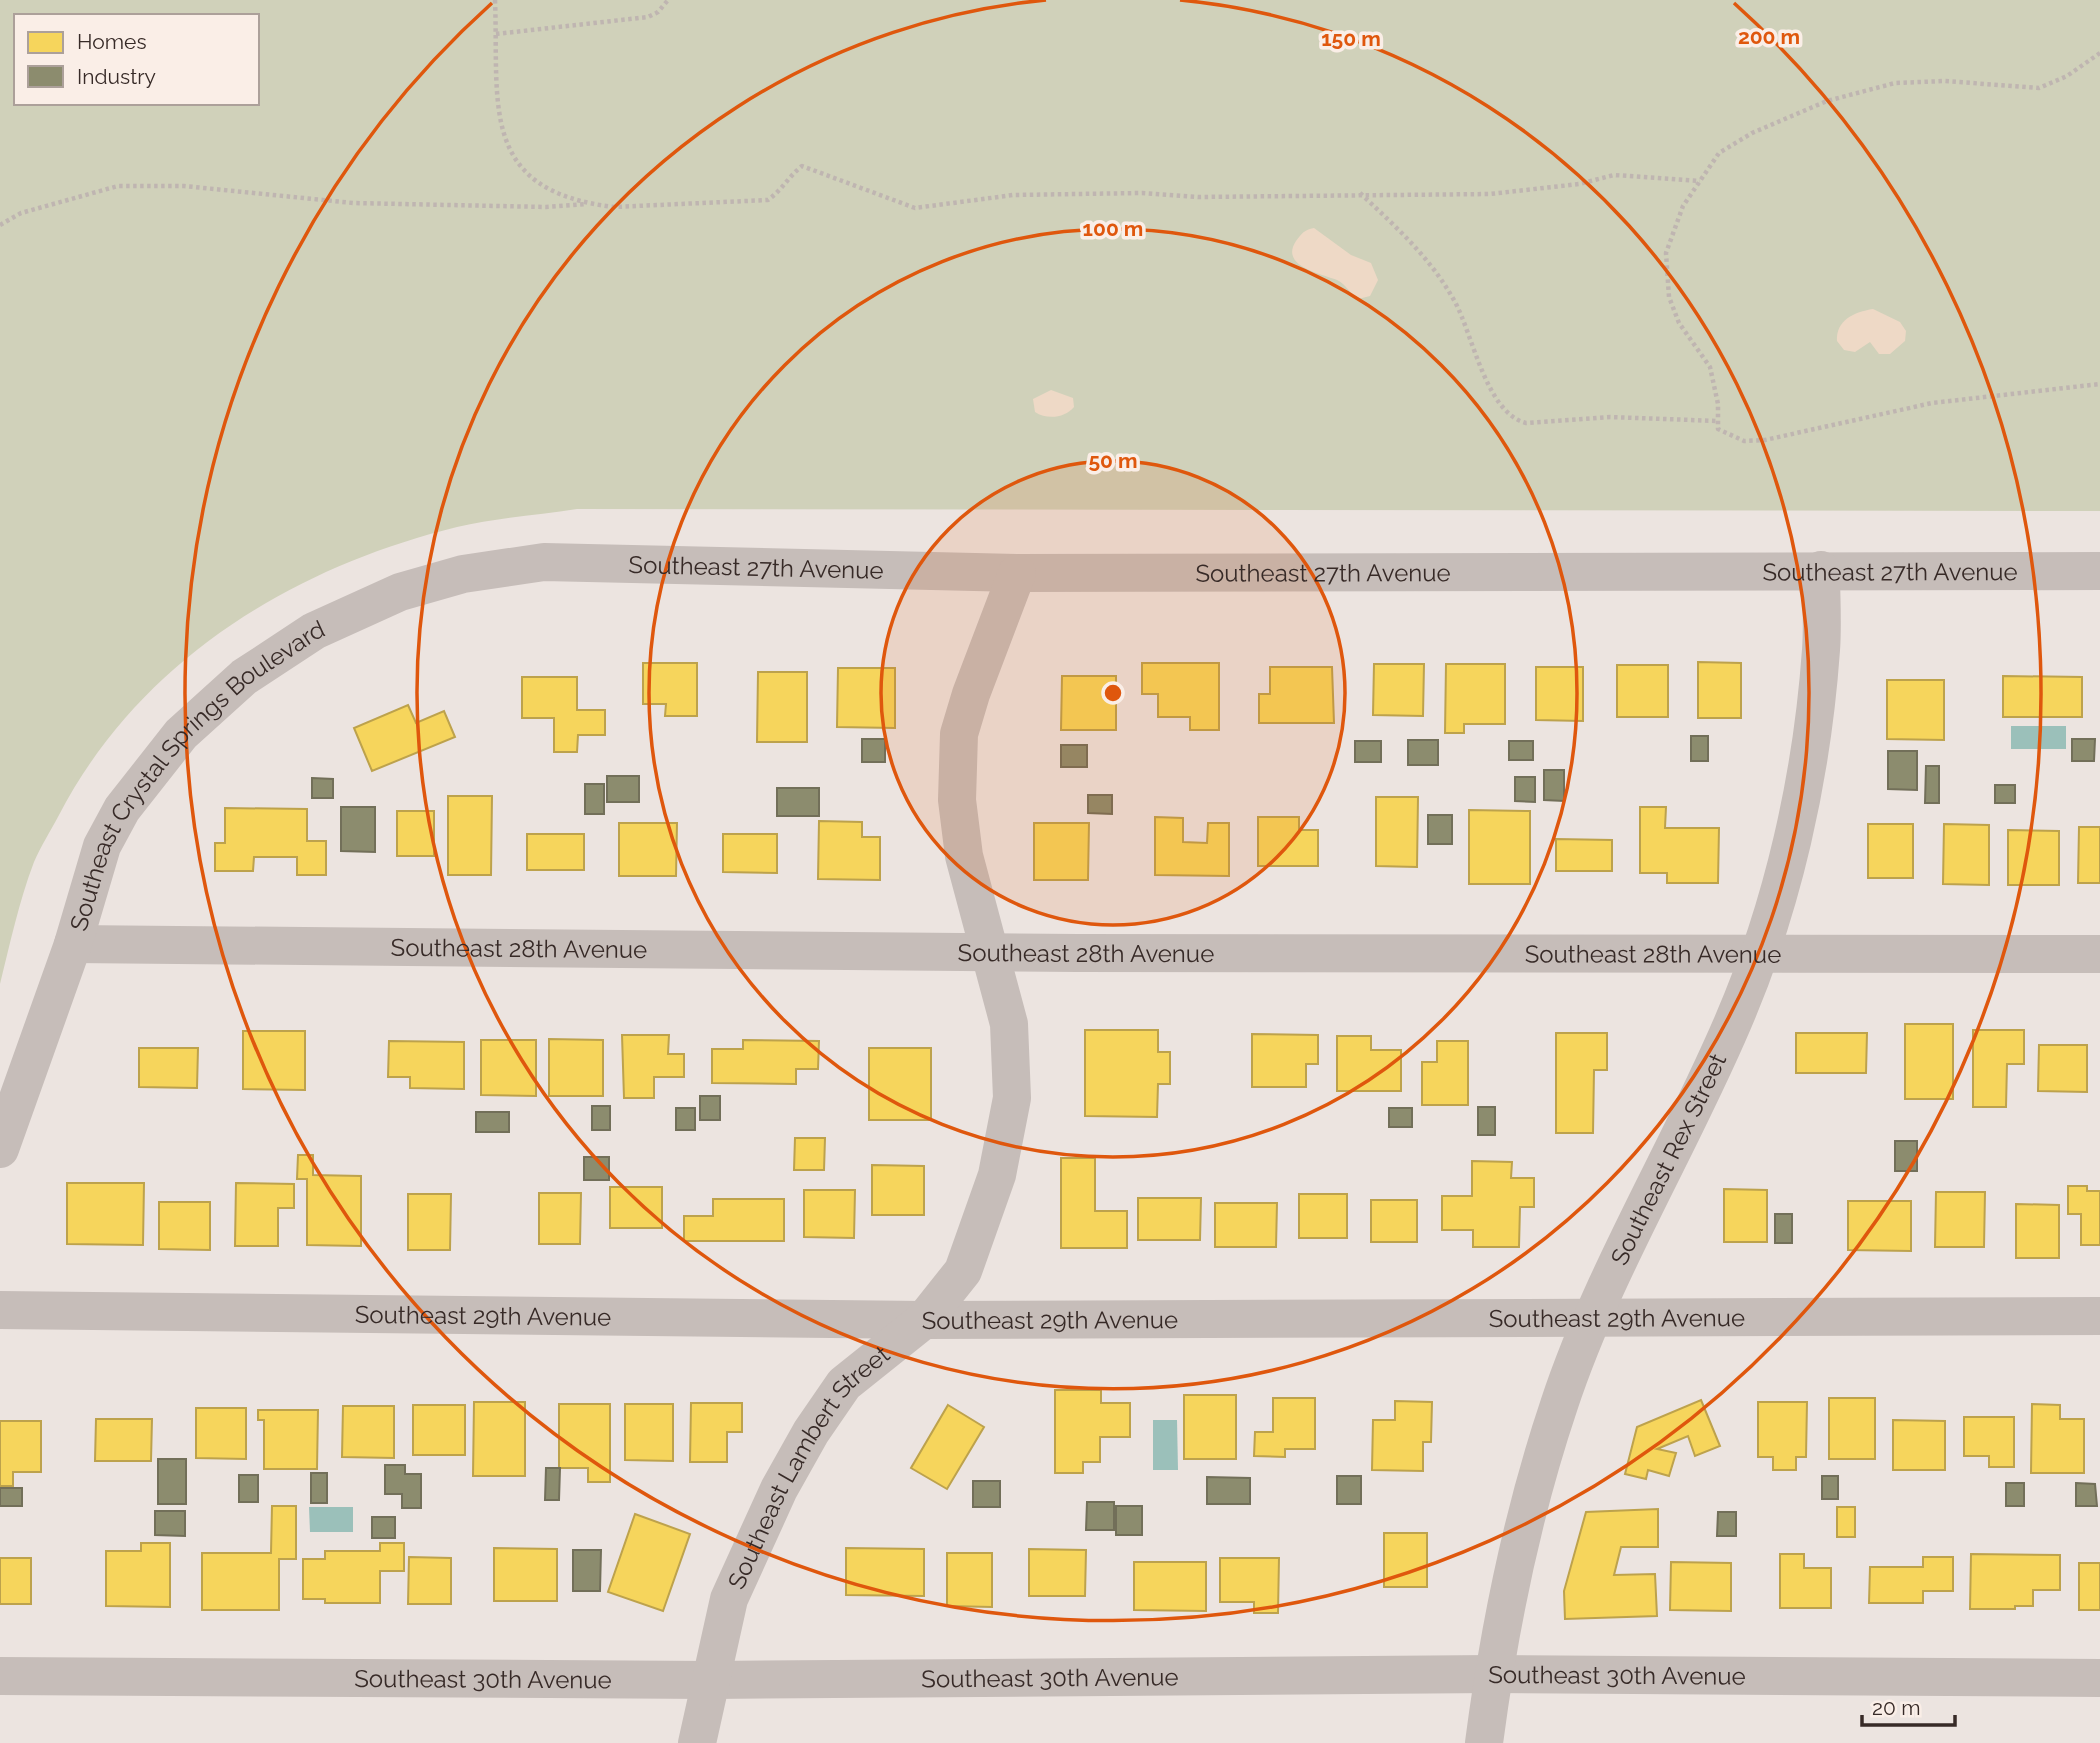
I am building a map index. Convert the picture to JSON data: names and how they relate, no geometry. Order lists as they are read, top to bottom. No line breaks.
{"streets":{"street":["Southeast 27th Avenue","Southeast Crystal Springs Boulevard","Southeast 28th Avenue","Southeast Rex Street","Southeast 29th Avenue","Southeast Lambert Street","Southeast 30th Avenue"]},"crossings":[["Southeast 27th Avenue","Southeast Crystal Springs Boulevard"],["Southeast 27th Avenue","Southeast Rex Street"],["Southeast 27th Avenue","Southeast Lambert Street"],["Southeast Crystal Springs Boulevard","Southeast 28th Avenue"],["Southeast 28th Avenue","Southeast Rex Street"],["Southeast 28th Avenue","Southeast Lambert Street"],["Southeast Rex Street","Southeast 29th Avenue"],["Southeast Rex Street","Southeast 30th Avenue"],["Southeast 29th Avenue","Southeast Lambert Street"],["Southeast Lambert Street","Southeast 30th Avenue"]],"legend":["Homes","Industry"],"scale_bar":"20 m","rings":["200 m","150 m","100 m","50 m"]}
